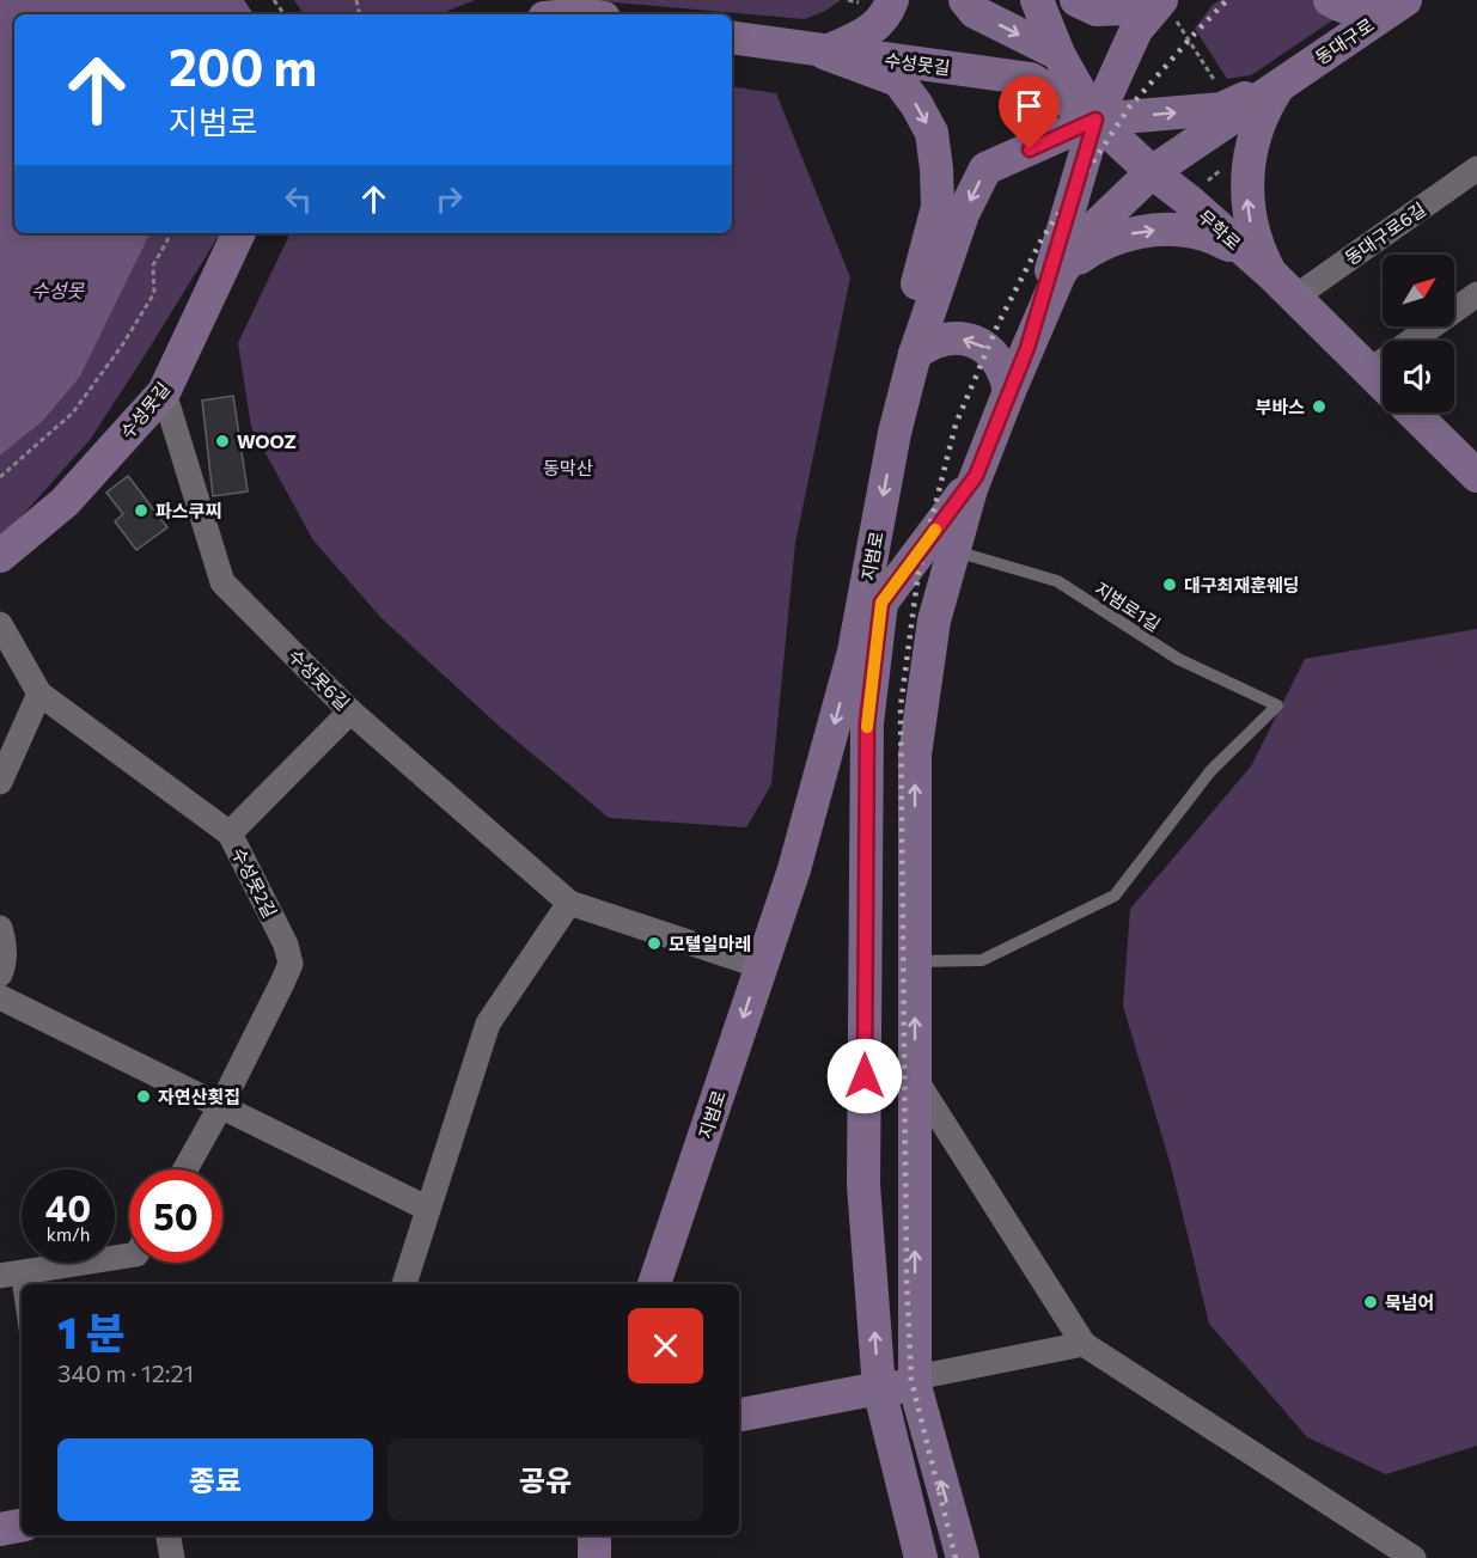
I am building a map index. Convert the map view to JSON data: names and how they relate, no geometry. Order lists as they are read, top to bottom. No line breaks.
{"streets":{"main road":["동대구로","수성못길","무학로","지범로"],"street":["동대구로6길","수성못6길","수성못2길"],"lane":["지범로1길"]},"crossings":[["동대구로","지범로"],["수성못길","무학로"],["수성못길","지범로"],["수성못길","수성못6길"],["무학로","동대구로6길"],["무학로","지범로"],["지범로","수성못6길"]],"water":["수성못"],"parks":["동막산"],"places":["부바스","WOOZ","파스쿠찌","대구최재훈웨딩","모텔일마레","자연산횟집","묵넘어"],"north":"top right","page":{"turn":["200 m","지범로"],"speed":"40 km/h","limit":"50","heading":["1 분","340 m · 12:21"],"buttons":["종료","공유"]}}
